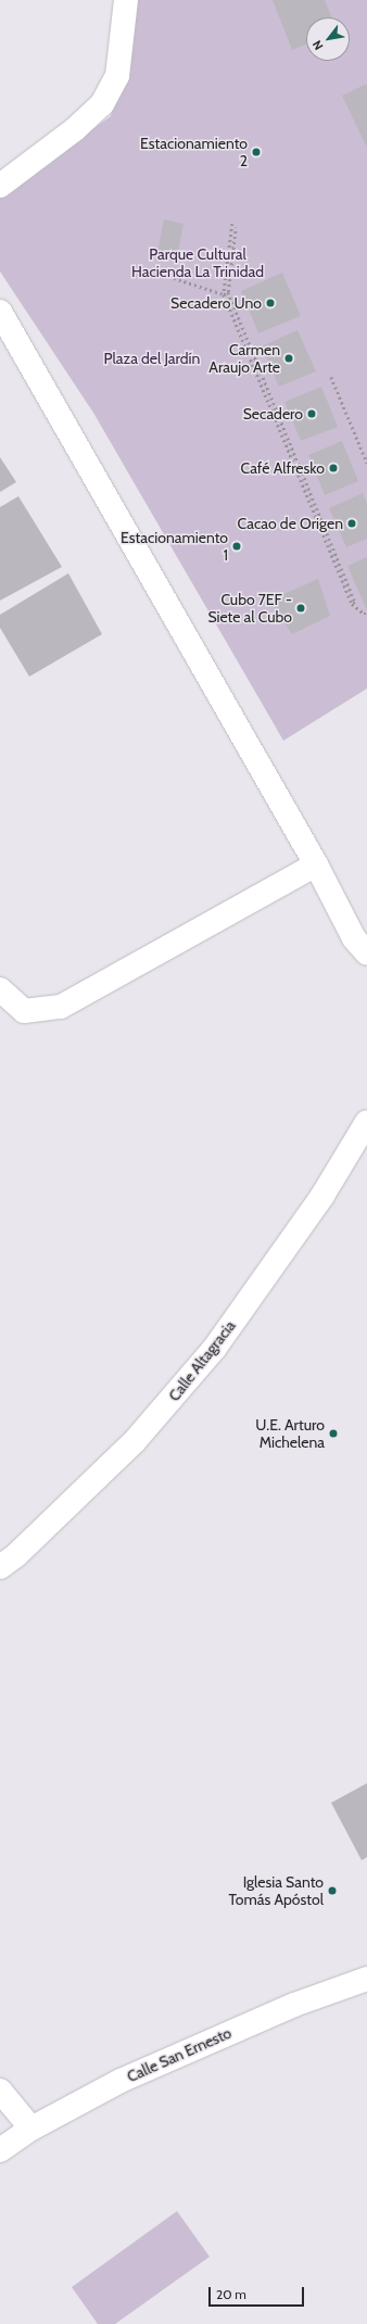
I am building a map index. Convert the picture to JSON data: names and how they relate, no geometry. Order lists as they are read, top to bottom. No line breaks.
{"streets":{"street":["Calle Altagracia","Calle San Ernesto"]},"parks":["Parque Cultural Hacienda La Trinidad","Plaza del Jardín"],"places":["Estacionamiento 2","Secadero Uno","Carmen Araujo Arte","Secadero","Café Alfresko","Cacao de Origen","Estacionamiento 1","Cubo 7EF - Siete al Cubo","U.E. Arturo Michelena","Iglesia Santo Tomás Apóstol"],"scale_bar":"20 m","north":"bottom left"}
